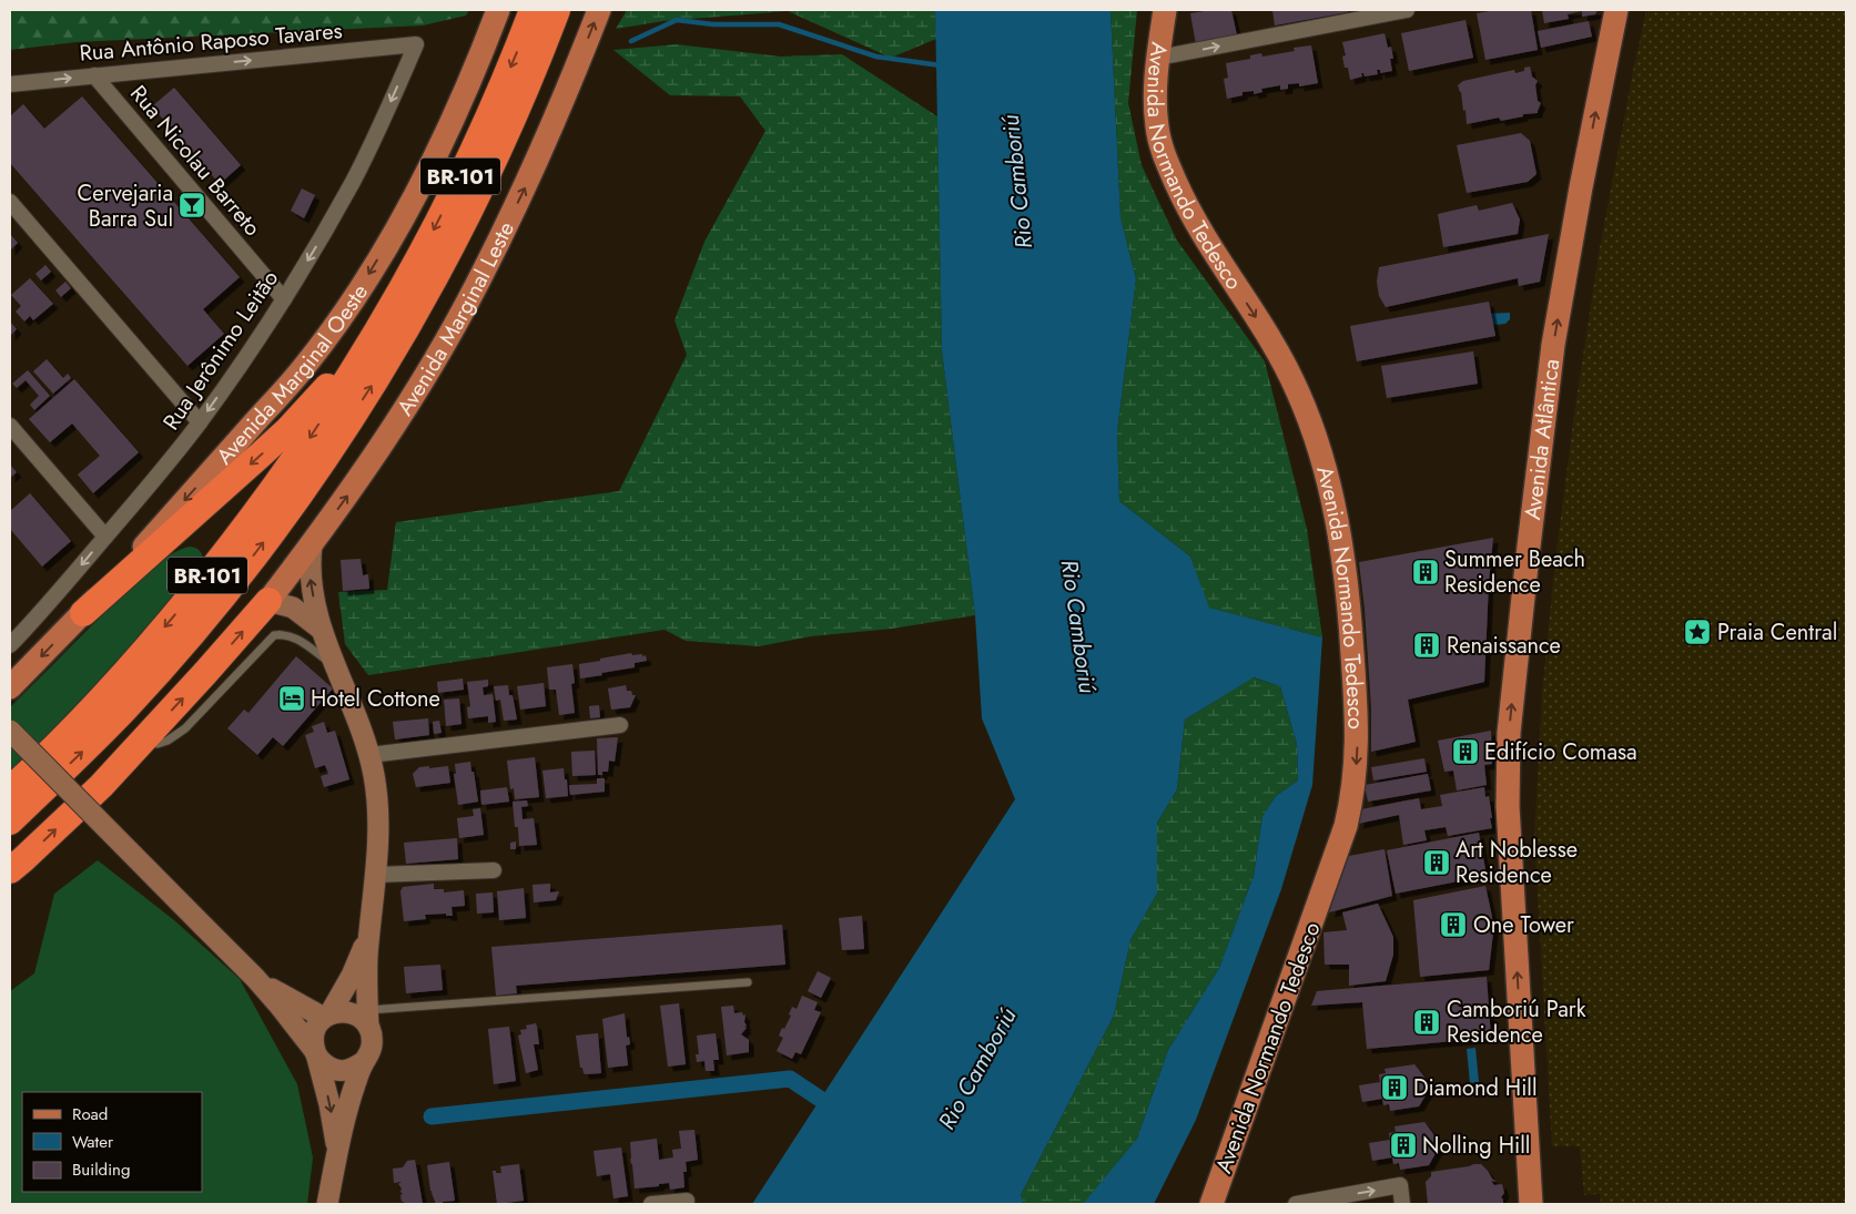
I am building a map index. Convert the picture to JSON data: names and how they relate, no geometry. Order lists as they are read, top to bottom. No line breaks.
{"streets":{"highway":["BR-101"],"main road":["Avenida Normando Tedesco","Avenida Marginal Leste","Avenida Marginal Oeste","Avenida Atlântica"],"street":["Rua Antônio Raposo Tavares","Rua Nicolau Barreto","Rua Jerônimo Leitão"]},"crossings":[["Rua Antônio Raposo Tavares","Rua Nicolau Barreto"],["Rua Antônio Raposo Tavares","Rua Jerônimo Leitão"],["Rua Nicolau Barreto","Rua Jerônimo Leitão"]],"one_way":["Rua Antônio Raposo Tavares","Avenida Normando Tedesco","Avenida Marginal Leste","Rua Jerônimo Leitão","Avenida Marginal Oeste","Avenida Atlântica"],"water":["Rio Camboriú"],"places":{"bar":["Cervejaria Barra Sul"],"building":["Summer Beach Residence","Renaissance","Edifício Comasa","Art Noblesse Residence","One Tower","Camboriú Park Residence","Diamond Hill","Nolling Hill"],"place":["Praia Central"],"hotel":["Hotel Cottone"]},"legend":["Road","Water","Building"]}
